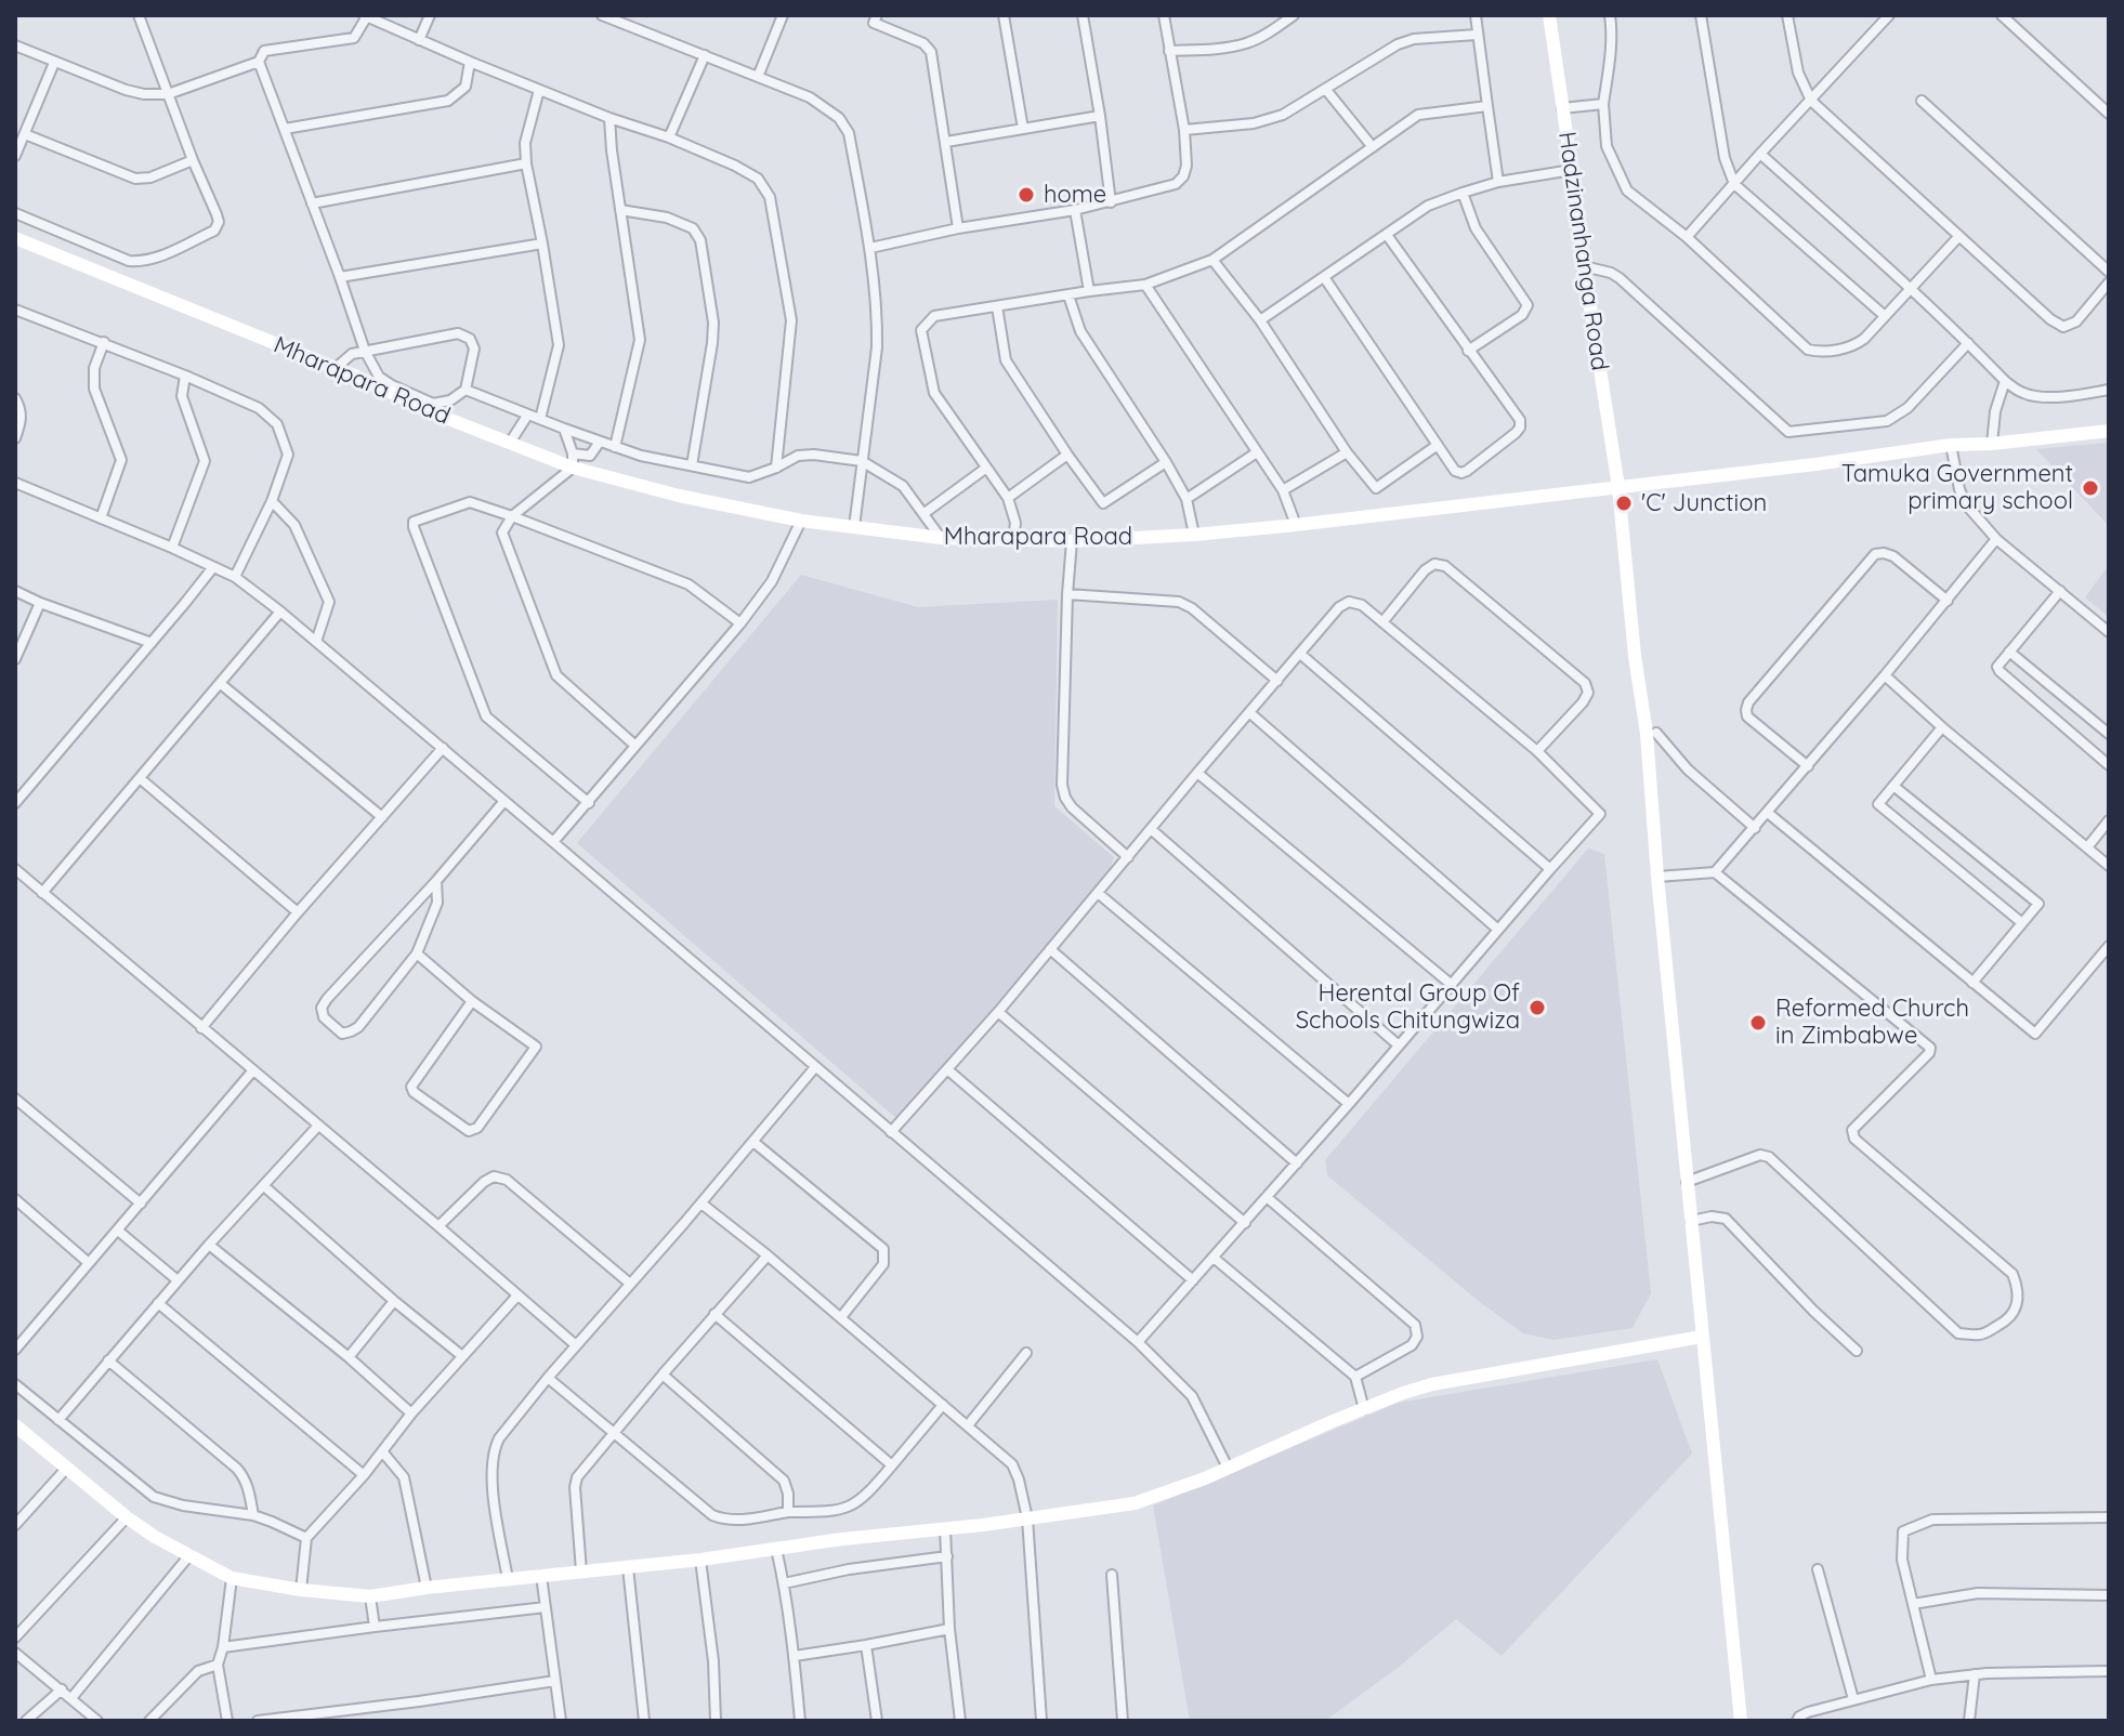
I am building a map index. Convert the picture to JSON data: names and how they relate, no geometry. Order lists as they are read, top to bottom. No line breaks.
{"streets":{"street":["Hadzinanhanga Road","Mharapara Road"]},"crossings":[["Hadzinanhanga Road","Mharapara Road"]],"places":["home","Tamuka Government primary school","'C' Junction","Herental Group Of Schools Chitungwiza","Reformed Church in Zimbabwe"]}
